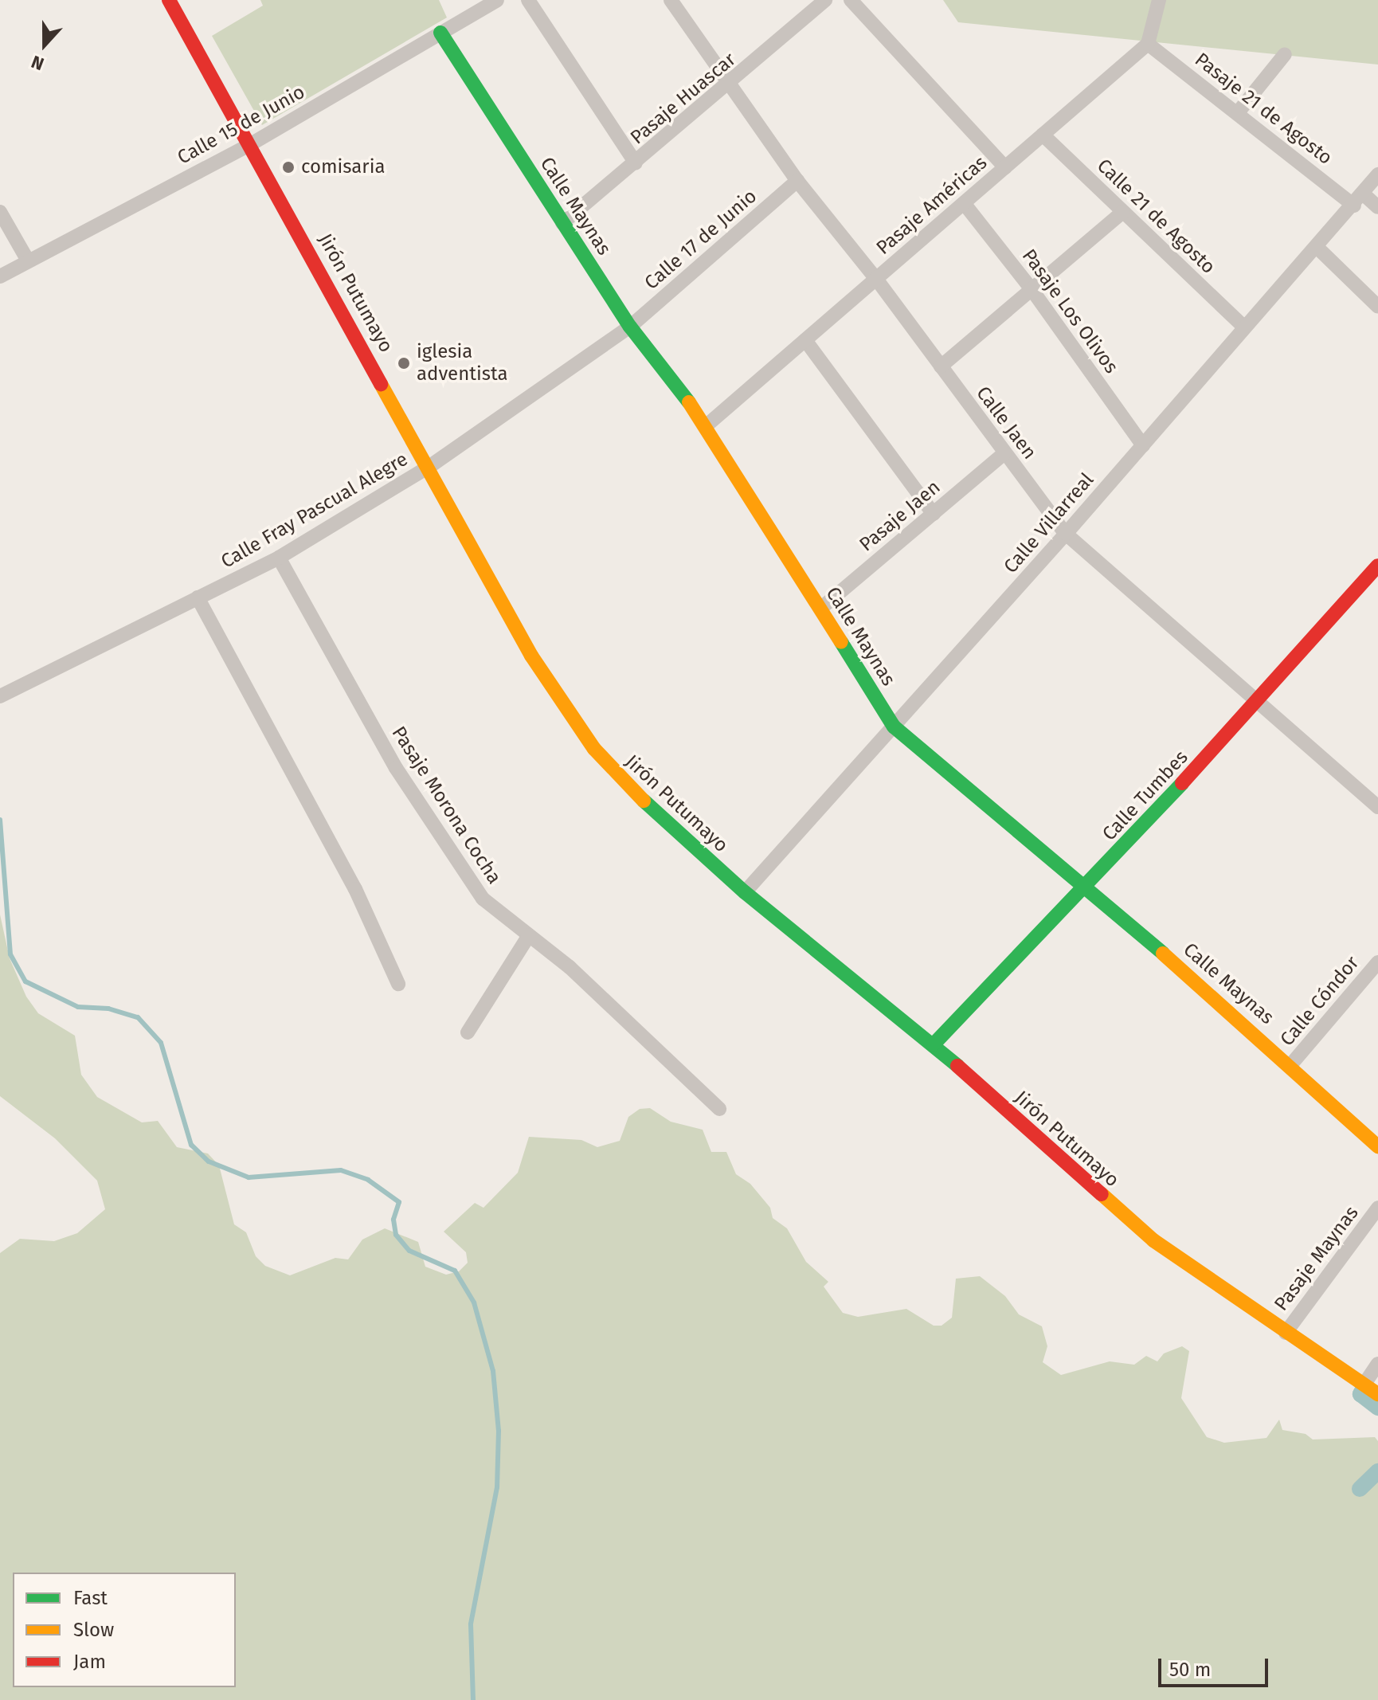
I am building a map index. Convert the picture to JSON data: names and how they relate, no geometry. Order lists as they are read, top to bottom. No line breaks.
{"streets":{"street":["Pasaje Huascar","Pasaje 21 de Agosto","Calle 15 de Junio","Pasaje Américas","Calle Maynas","Calle 21 de Agosto","Calle 17 de Junio","Jirón Putumayo","Pasaje Los Olivos","Calle Jaen","Calle Fray Pascual Alegre","Pasaje Jaen","Calle Villarreal","Calle Tumbes","Pasaje Morona Cocha","Calle Cóndor","Pasaje Maynas"]},"crossings":[["Pasaje Huascar","Calle Maynas"],["Pasaje Huascar","Calle Jaen"],["Pasaje 21 de Agosto","Pasaje Américas"],["Pasaje 21 de Agosto","Calle Villarreal"],["Calle 15 de Junio","Calle Maynas"],["Calle 15 de Junio","Jirón Putumayo"],["Pasaje Américas","Calle Maynas"],["Pasaje Américas","Calle 21 de Agosto"],["Pasaje Américas","Pasaje Los Olivos"],["Pasaje Américas","Calle Jaen"],["Calle Maynas","Calle 17 de Junio"],["Calle Maynas","Calle Fray Pascual Alegre"],["Calle Maynas","Pasaje Jaen"],["Calle Maynas","Calle Villarreal"],["Calle Maynas","Calle Tumbes"],["Calle Maynas","Calle Cóndor"],["Calle 21 de Agosto","Calle Villarreal"],["Calle 17 de Junio","Calle Jaen"],["Calle 17 de Junio","Calle Fray Pascual Alegre"],["Jirón Putumayo","Calle Fray Pascual Alegre"],["Jirón Putumayo","Calle Villarreal"],["Jirón Putumayo","Calle Tumbes"],["Jirón Putumayo","Pasaje Maynas"],["Pasaje Los Olivos","Calle Villarreal"],["Calle Jaen","Pasaje Jaen"],["Calle Jaen","Calle Villarreal"],["Calle Jaen","Calle Tumbes"],["Calle Fray Pascual Alegre","Pasaje Morona Cocha"]],"places":["comisaria","iglesia adventista"],"legend":["Fast","Slow","Jam"],"scale_bar":"50 m","north":"bottom"}
